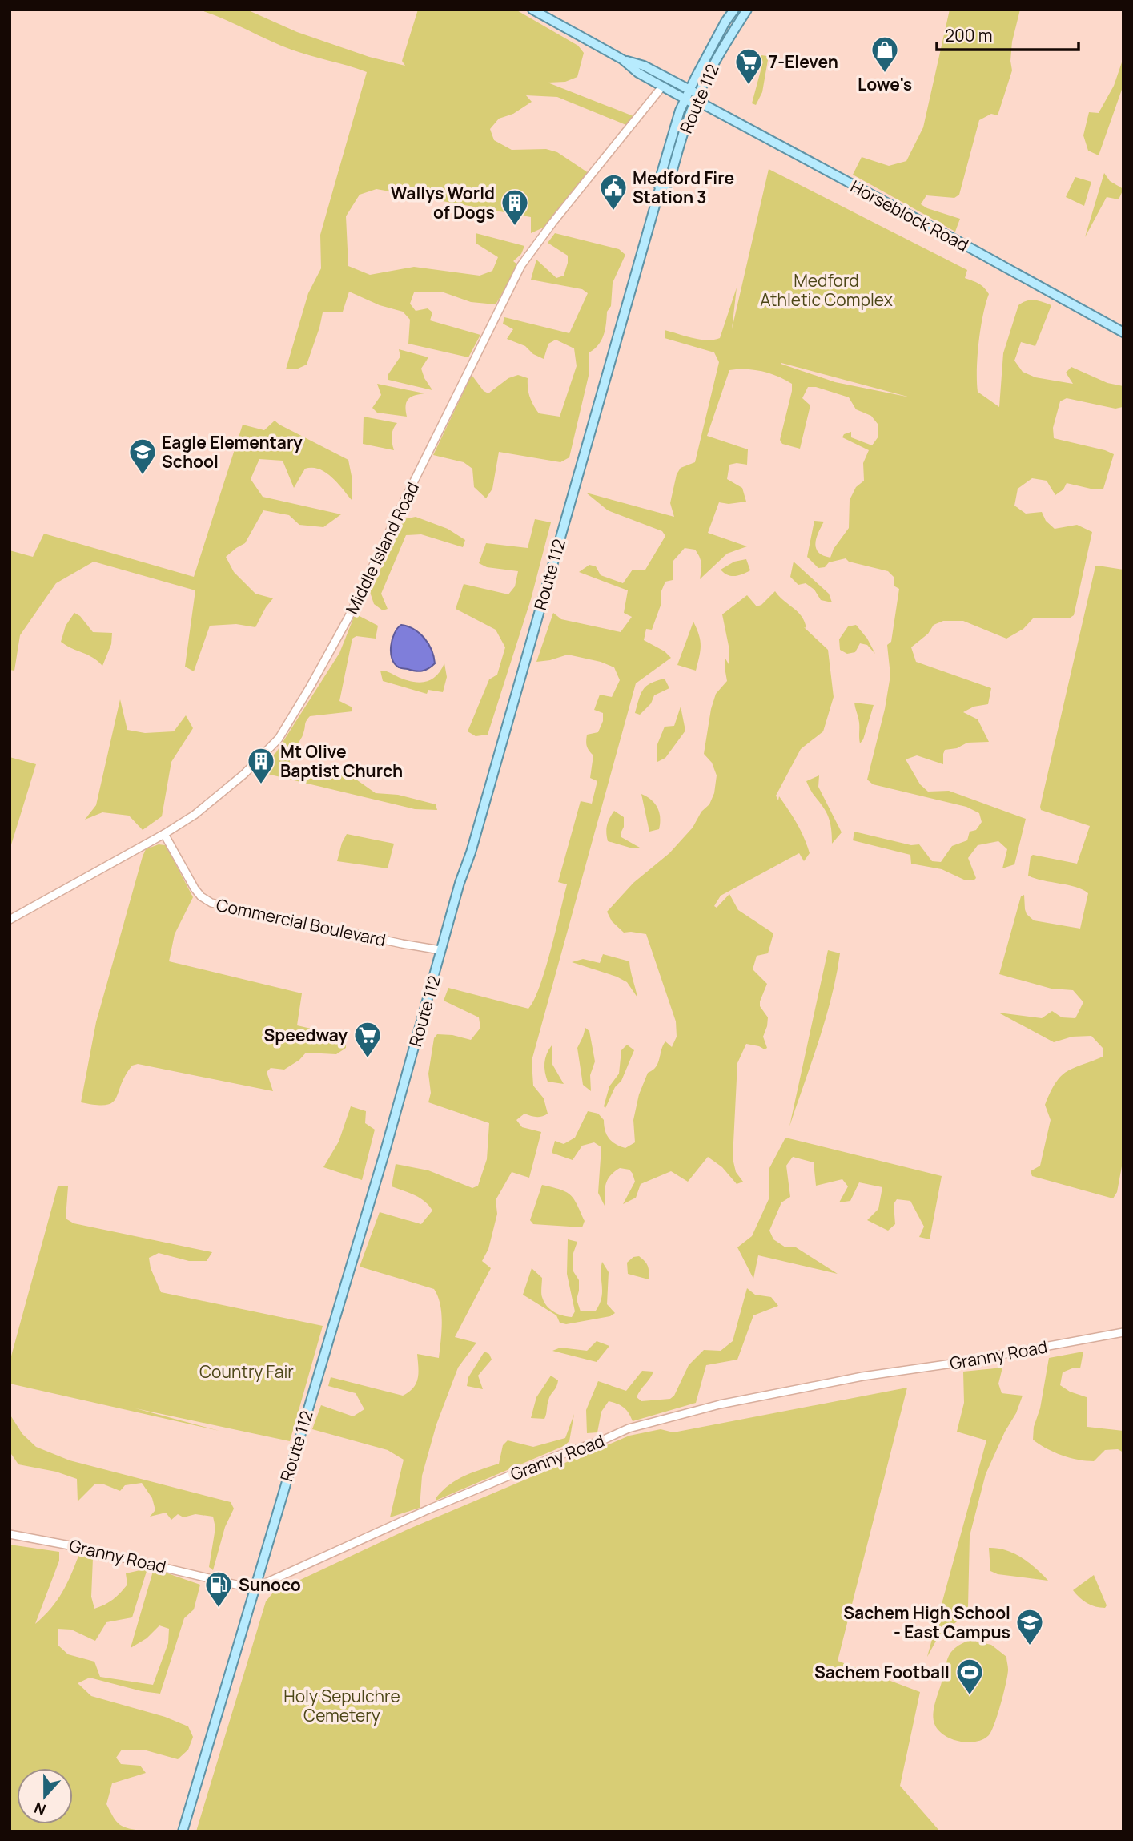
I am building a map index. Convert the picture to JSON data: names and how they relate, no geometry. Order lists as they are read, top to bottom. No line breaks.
{"streets":{"main road":["Route 112","Horseblock Road"],"street":["Middle Island Road","Commercial Boulevard","Granny Road"]},"crossings":[["Route 112","Horseblock Road"],["Route 112","Commercial Boulevard"],["Route 112","Granny Road"],["Horseblock Road","Middle Island Road"],["Middle Island Road","Commercial Boulevard"]],"parks":["Medford Athletic Complex","Country Fair","Holy Sepulchre Cemetery"],"places":{"shop":["Lowe's"],"supermarket":["7-Eleven","Speedway"],"public building":["Medford Fire Station 3"],"building":["Wallys World of Dogs","Mt Olive Baptist Church"],"school or university":["Eagle Elementary School","Sachem High School - East Campus"],"fuel station":["Sunoco"],"sports":["Sachem Football"]},"scale_bar":"200 m","north":"bottom"}
